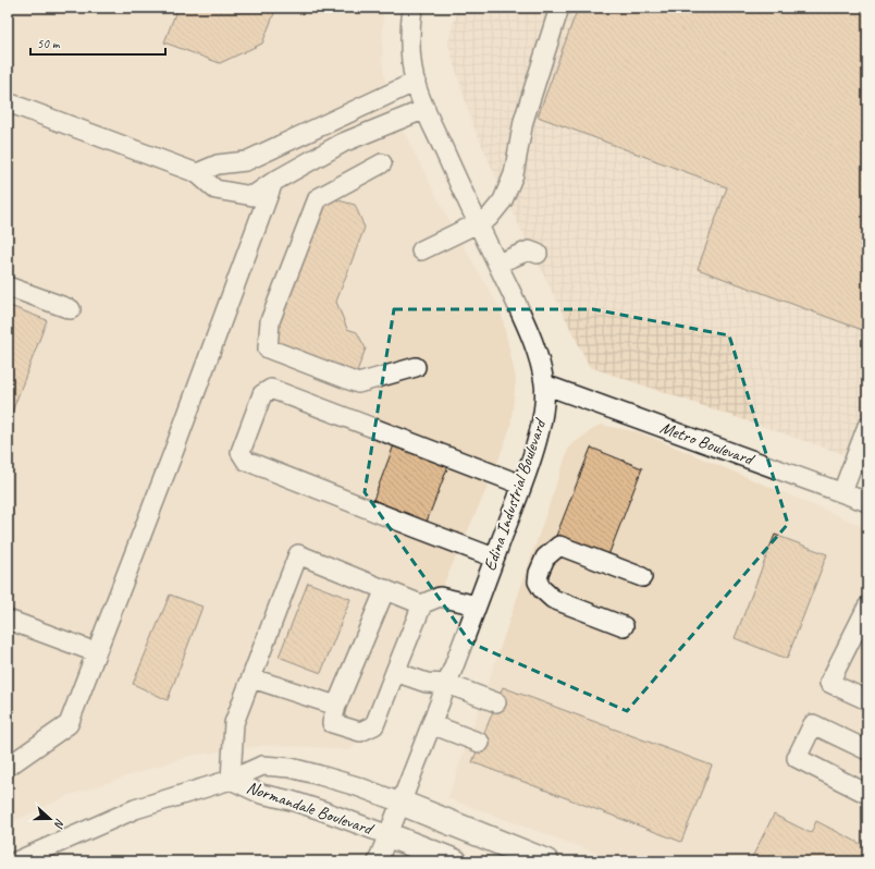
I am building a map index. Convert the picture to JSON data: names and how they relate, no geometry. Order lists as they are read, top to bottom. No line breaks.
{"streets":{"street":["Metro Boulevard","Edina Industrial Boulevard","Normandale Boulevard"]},"crossings":[["Metro Boulevard","Edina Industrial Boulevard"],["Edina Industrial Boulevard","Normandale Boulevard"]],"scale_bar":"50 m","north":"right"}
